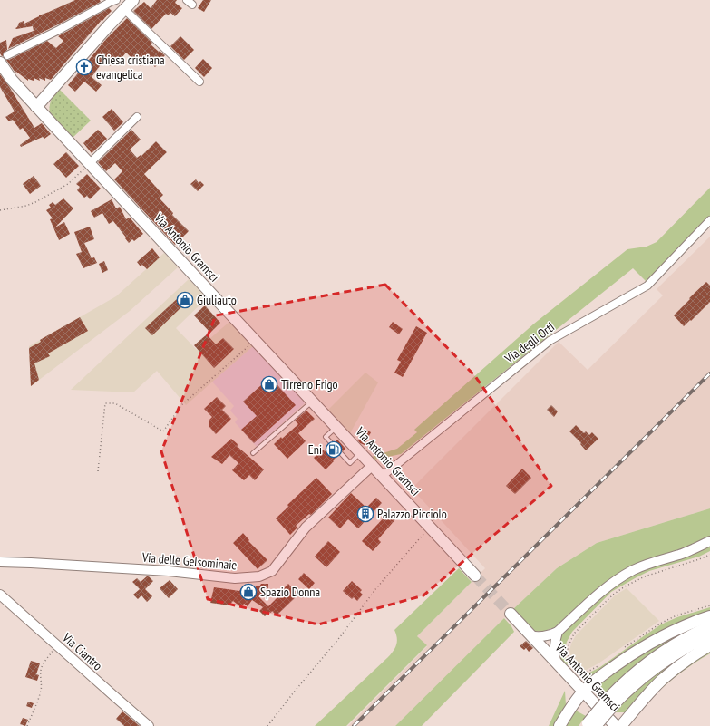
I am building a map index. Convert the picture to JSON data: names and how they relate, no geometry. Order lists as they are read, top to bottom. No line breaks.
{"streets":{"main road":["Via Antonio Gramsci"],"street":["Via degli Orti","Via delle Gelsominaie","Via Ciantro"]},"crossings":[["Via Antonio Gramsci","Via degli Orti"],["Via Antonio Gramsci","Via delle Gelsominaie"]],"places":{"church":["Chiesa cristiana evangelica"],"shop":["Giuliauto","Tirreno Frigo","Spazio Donna"],"fuel station":["Eni"],"building":["Palazzo Picciolo"]}}
